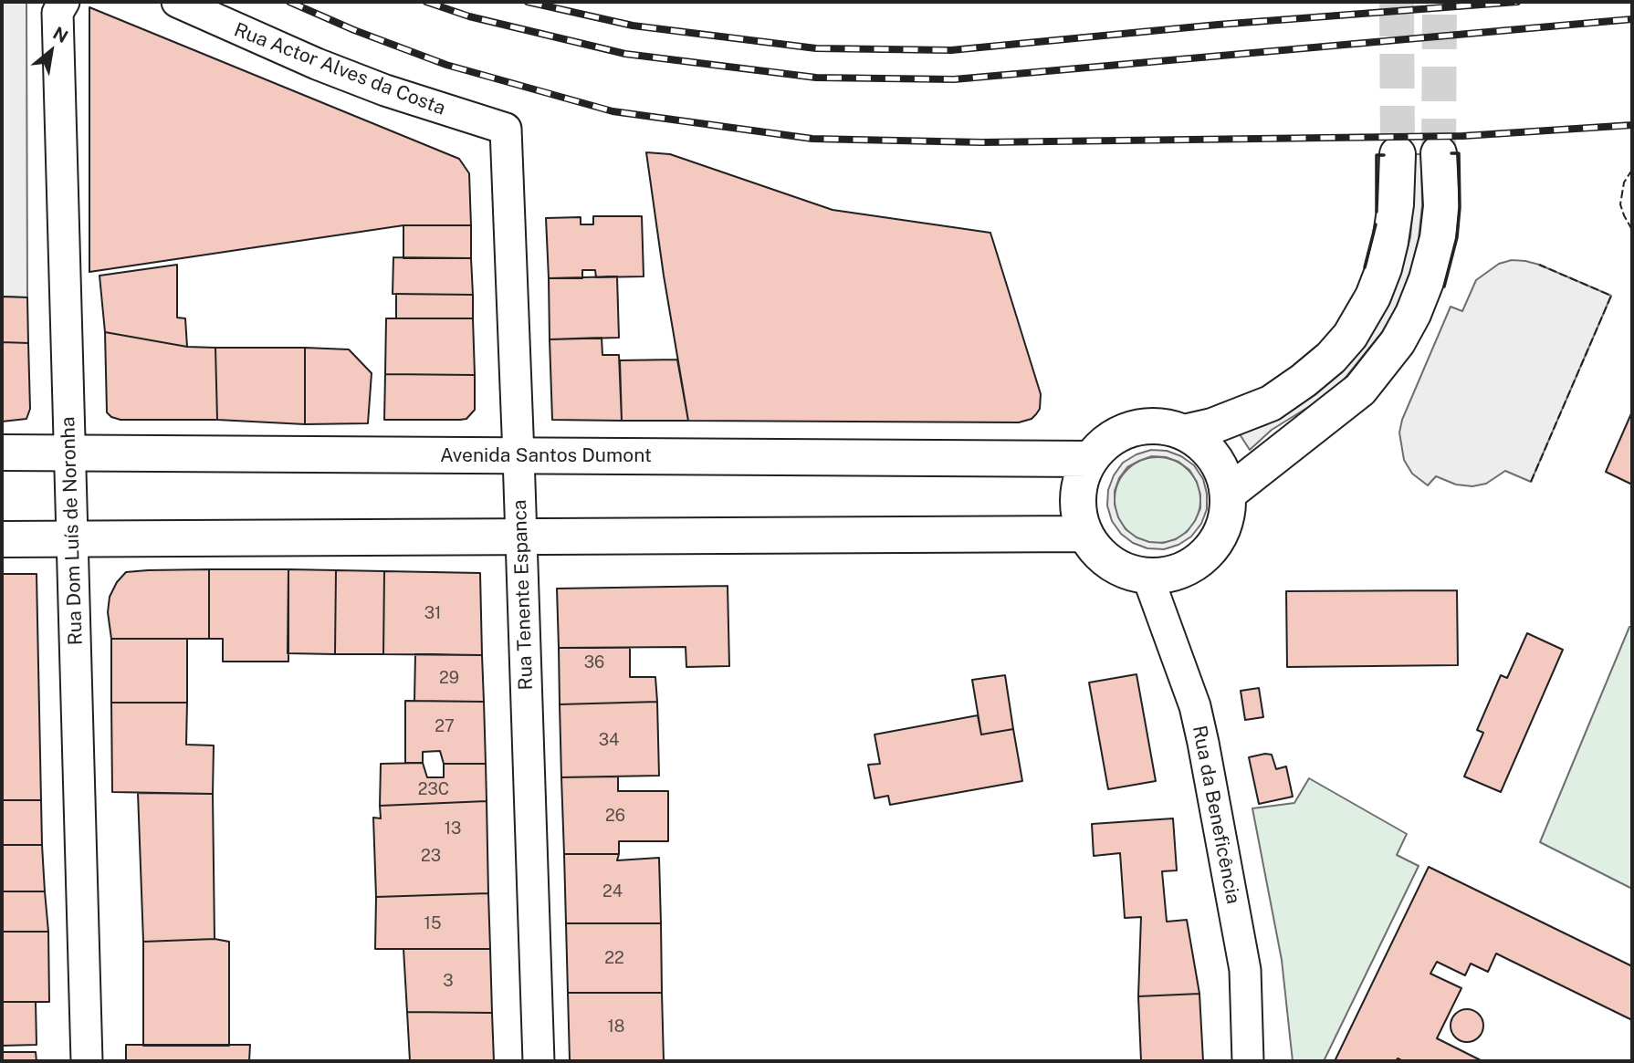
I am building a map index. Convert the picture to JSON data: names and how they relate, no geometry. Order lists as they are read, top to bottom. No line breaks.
{"streets":{"main road":["Avenida Santos Dumont"],"street":["Rua Actor Alves da Costa","Rua Dom Luís de Noronha","Rua Tenente Espanca","Rua da Beneficência"]},"crossings":[["Rua Actor Alves da Costa","Rua Tenente Espanca"],["Avenida Santos Dumont","Rua Dom Luís de Noronha"],["Avenida Santos Dumont","Rua Tenente Espanca"],["Avenida Santos Dumont","Rua da Beneficência"]],"house_numbers":["31","36","29","27","34","23C","26","13","23","24","15","22","3","18"],"north":"top right"}
